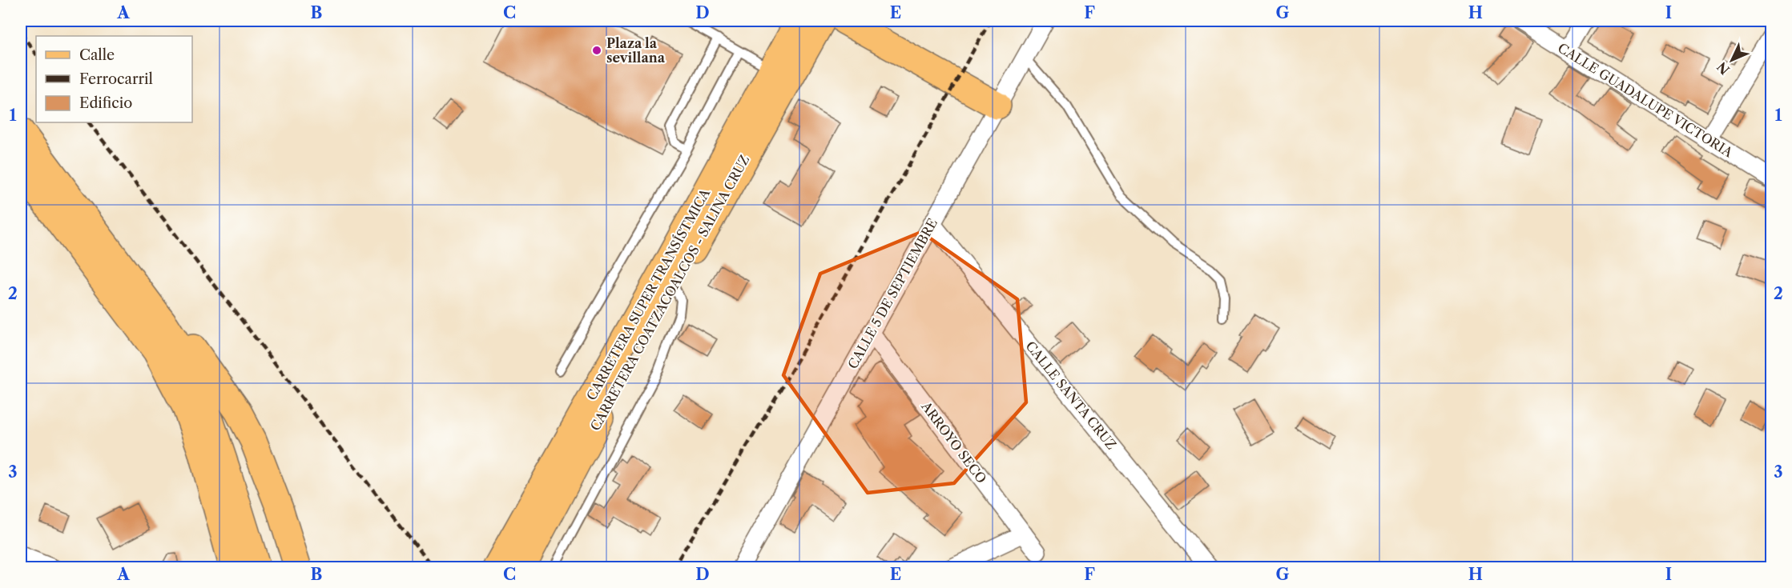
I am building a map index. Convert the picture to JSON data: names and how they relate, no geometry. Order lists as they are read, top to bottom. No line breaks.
{"streets":{"main road":["CARRETERA COATZACOALCOS - SALINA CRUZ","CARRETERA SUPER TRANSÍSTMICA"],"street":["CALLE GUADALUPE VICTORIA","CALLE 5 DE SEPTIEMBRE","CALLE SANTA CRUZ","ARROYO SECO"]},"crossings":[["CARRETERA COATZACOALCOS - SALINA CRUZ","CARRETERA SUPER TRANSÍSTMICA"],["CALLE 5 DE SEPTIEMBRE","CALLE SANTA CRUZ"],["CALLE 5 DE SEPTIEMBRE","ARROYO SECO"]],"places":["Plaza la sevillana"],"legend":["Calle","Ferrocarril","Edificio"],"north":"bottom left","grid":{"columns":["A","B","C","D","E","F","G","H","I"],"rows":["1","2","3"]}}
